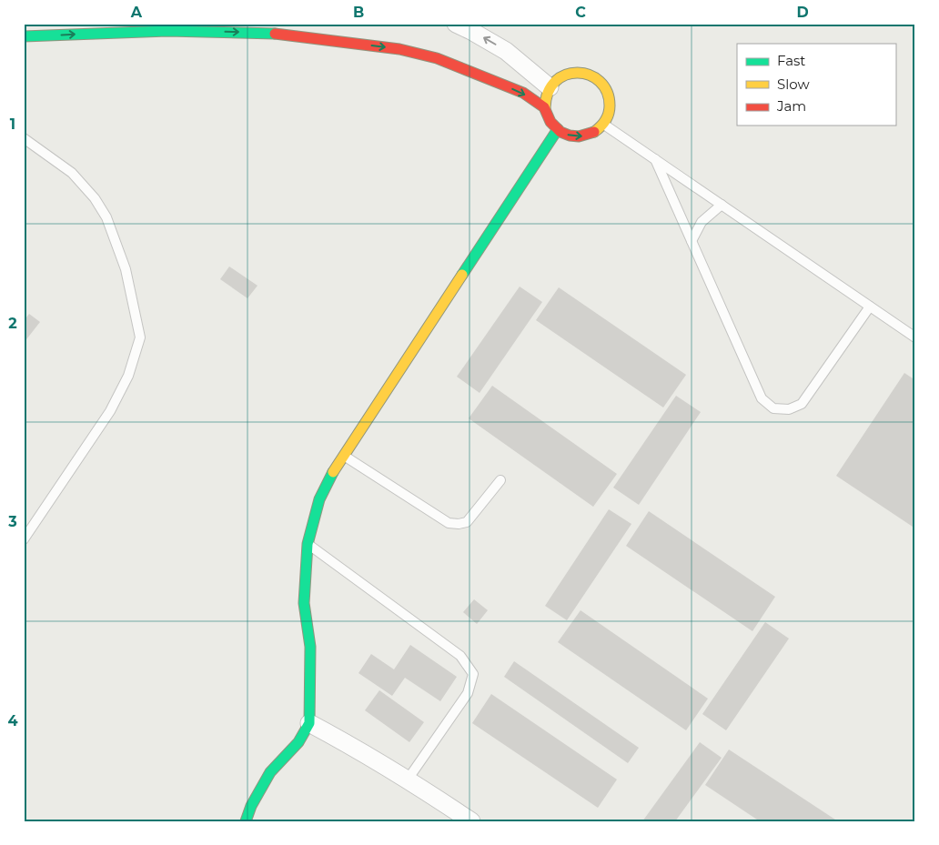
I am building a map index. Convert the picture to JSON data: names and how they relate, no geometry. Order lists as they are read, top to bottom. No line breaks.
{"legend":["Fast","Slow","Jam"],"grid":{"columns":["A","B","C","D"],"rows":["1","2","3","4"]}}
